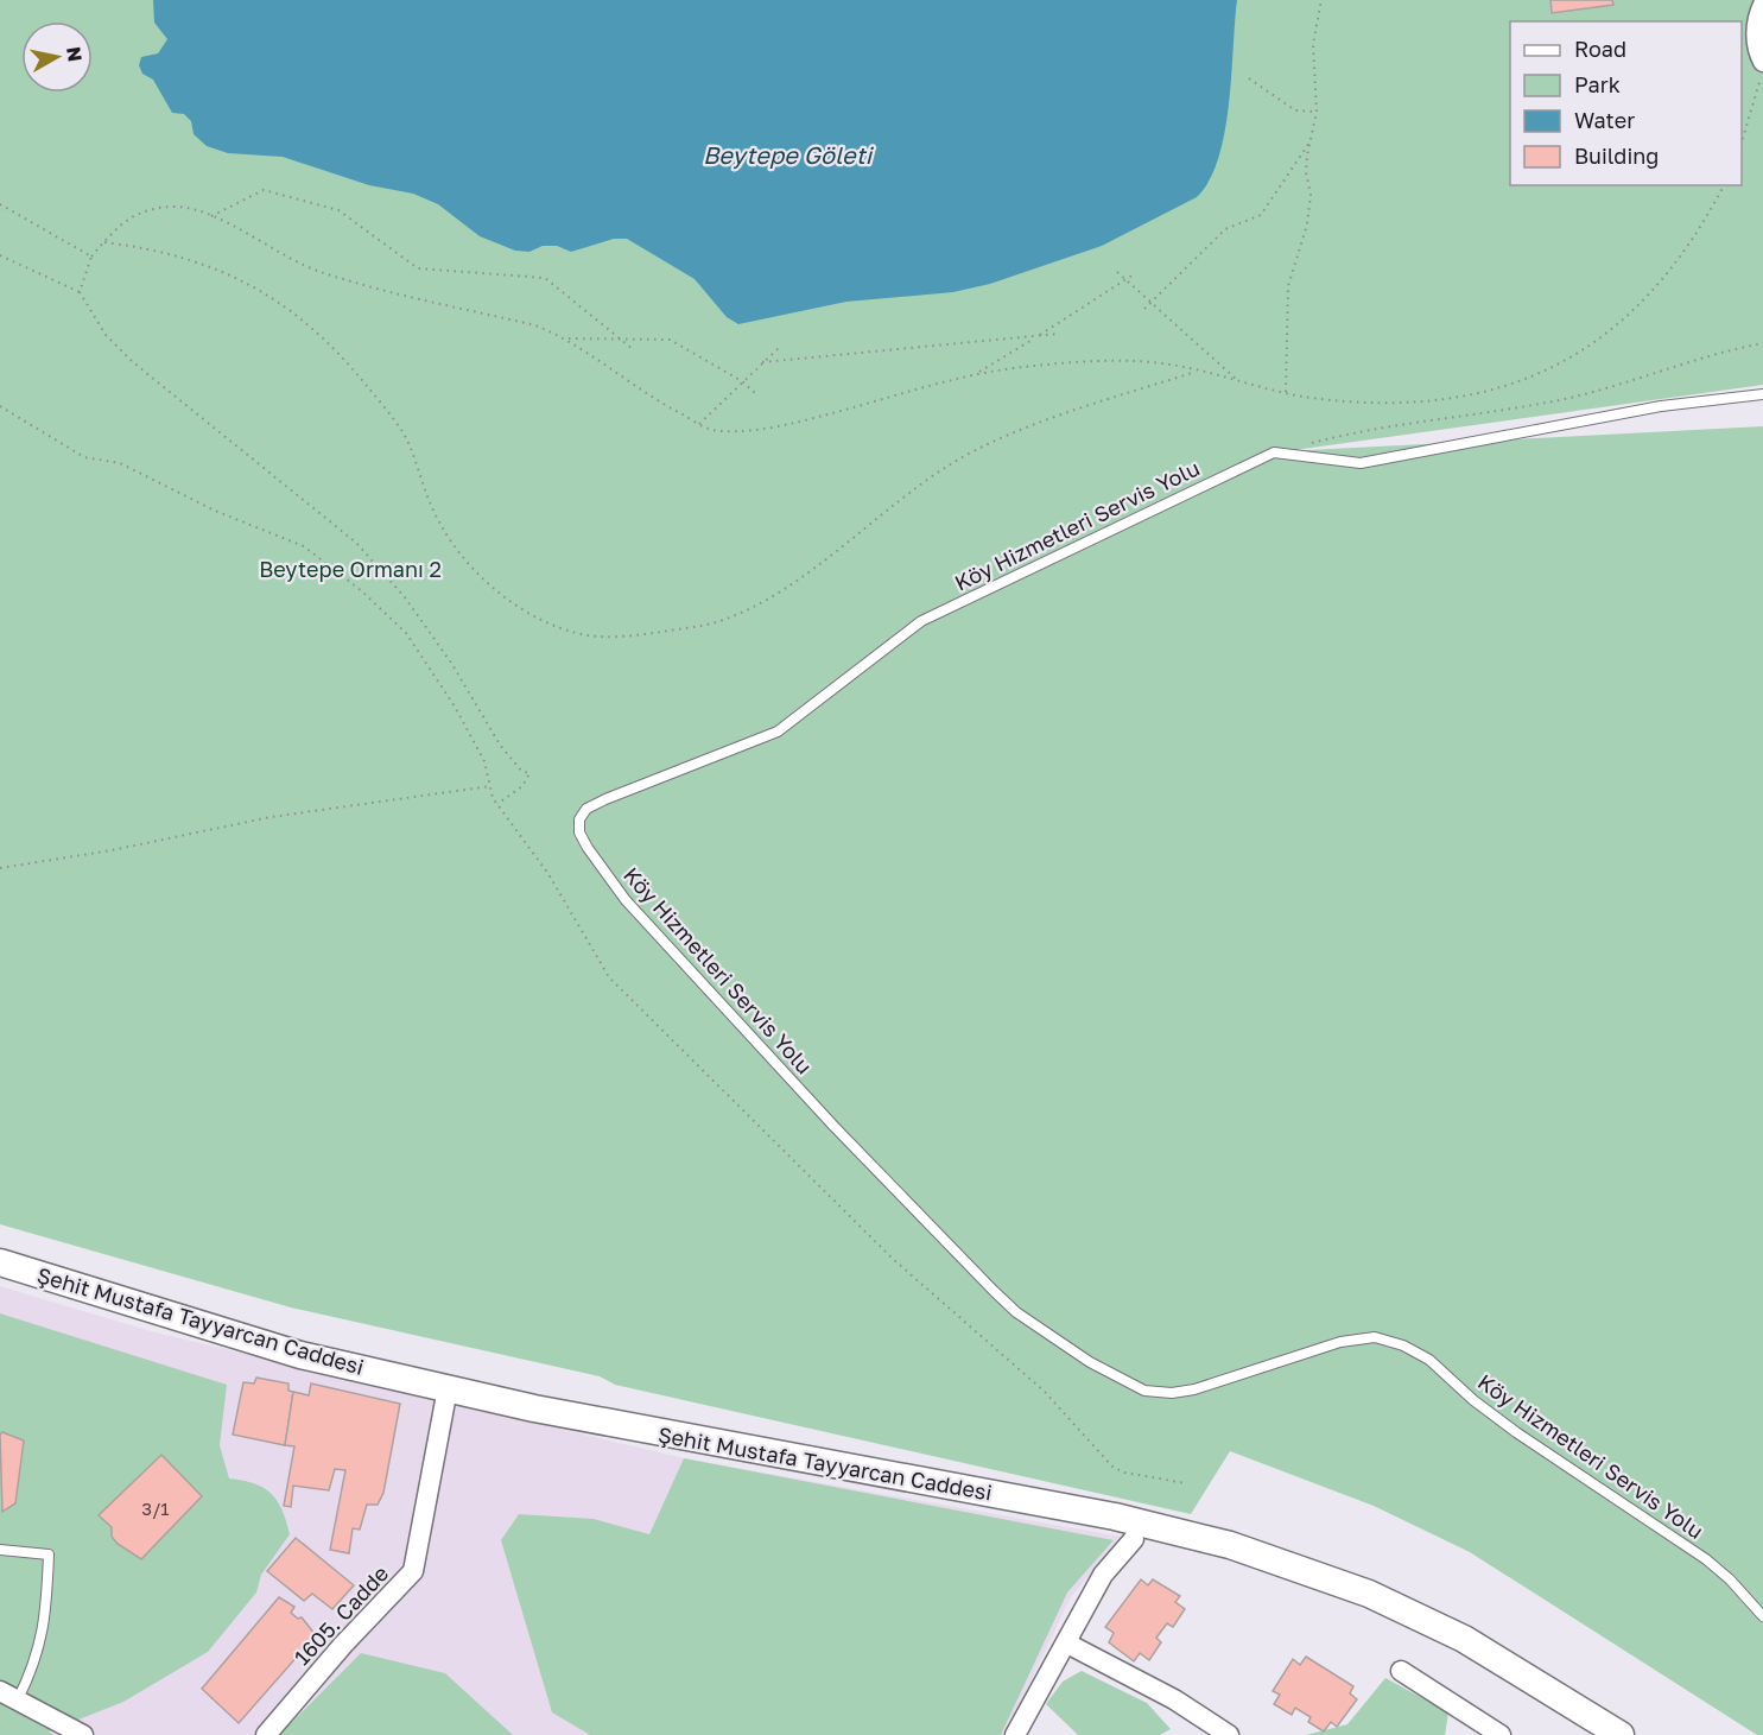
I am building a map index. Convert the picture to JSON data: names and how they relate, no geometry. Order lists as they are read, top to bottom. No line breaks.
{"streets":{"main road":["Şehit Mustafa Tayyarcan Caddesi"],"street":["1605. Cadde"],"lane":["Köy Hizmetleri Servis Yolu"]},"crossings":[["Şehit Mustafa Tayyarcan Caddesi","1605. Cadde"]],"water":["Beytepe Göleti"],"parks":["Beytepe Ormanı 2"],"house_numbers":["3/1"],"legend":["Road","Park","Water","Building"],"north":"right"}
